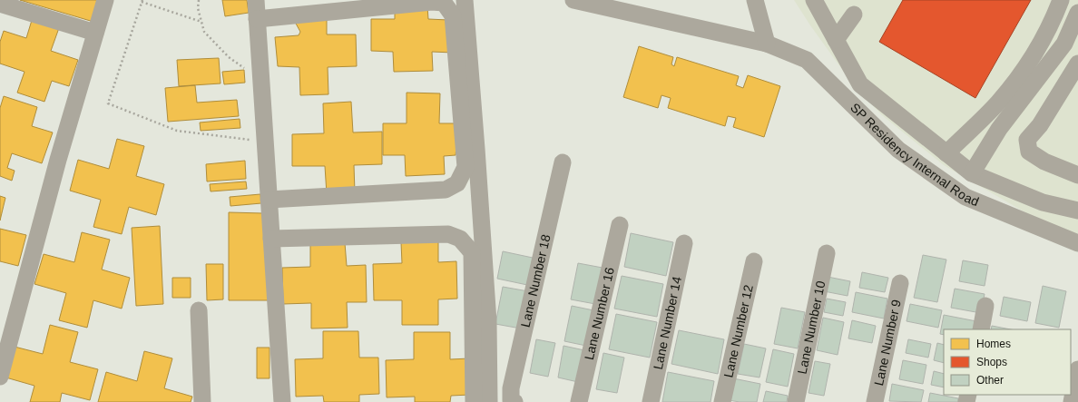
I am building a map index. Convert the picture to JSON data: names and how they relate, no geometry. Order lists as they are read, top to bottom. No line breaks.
{"streets":{"street":["SP Residency Internal Road","Lane Number 18","Lane Number 16","Lane Number 14","Lane Number 10","Lane Number 12","Lane Number 9"]},"legend":["Homes","Shops","Other"]}
